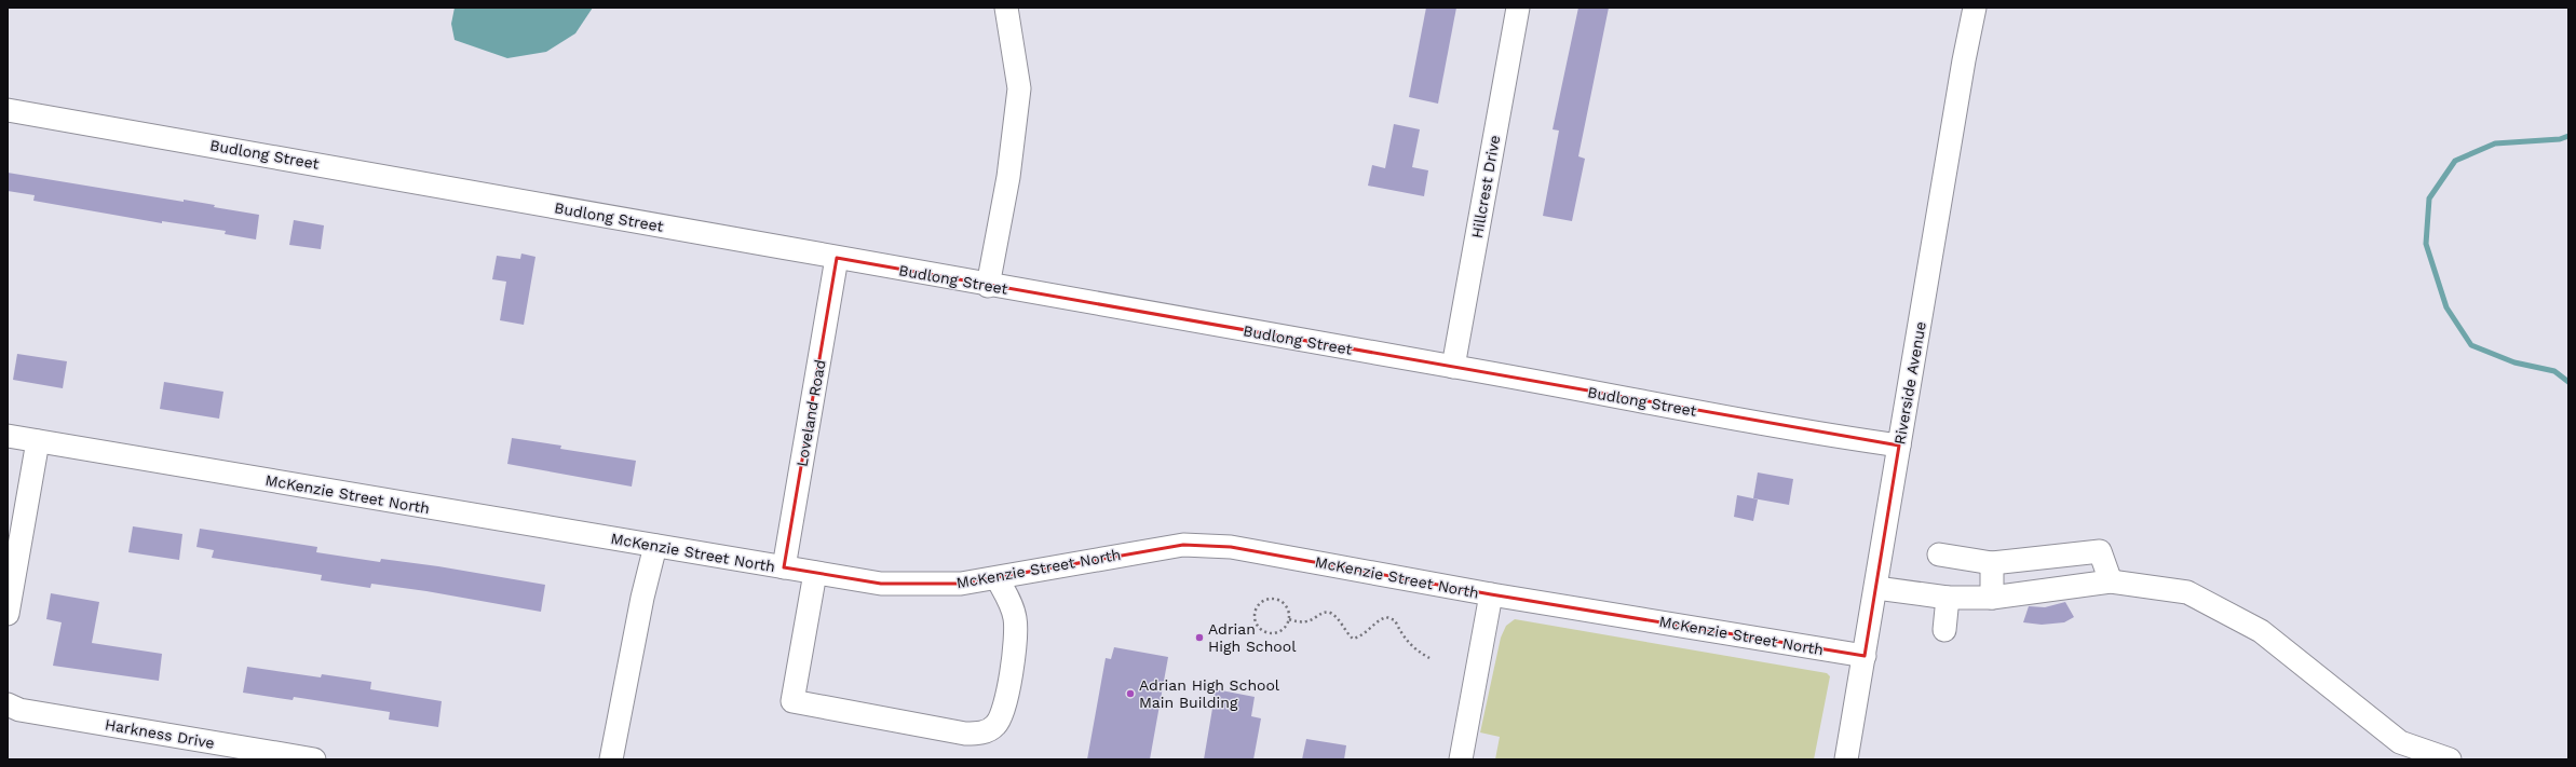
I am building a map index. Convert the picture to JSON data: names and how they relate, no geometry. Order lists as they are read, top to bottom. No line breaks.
{"streets":{"street":["Budlong Street","Hillcrest Drive","Riverside Avenue","Loveland Road","McKenzie Street North","Harkness Drive"]},"crossings":[["Budlong Street","Hillcrest Drive"],["Budlong Street","Riverside Avenue"],["Budlong Street","Loveland Road"],["Riverside Avenue","McKenzie Street North"],["Loveland Road","McKenzie Street North"]],"places":["Adrian High School","Adrian High School Main Building"]}
